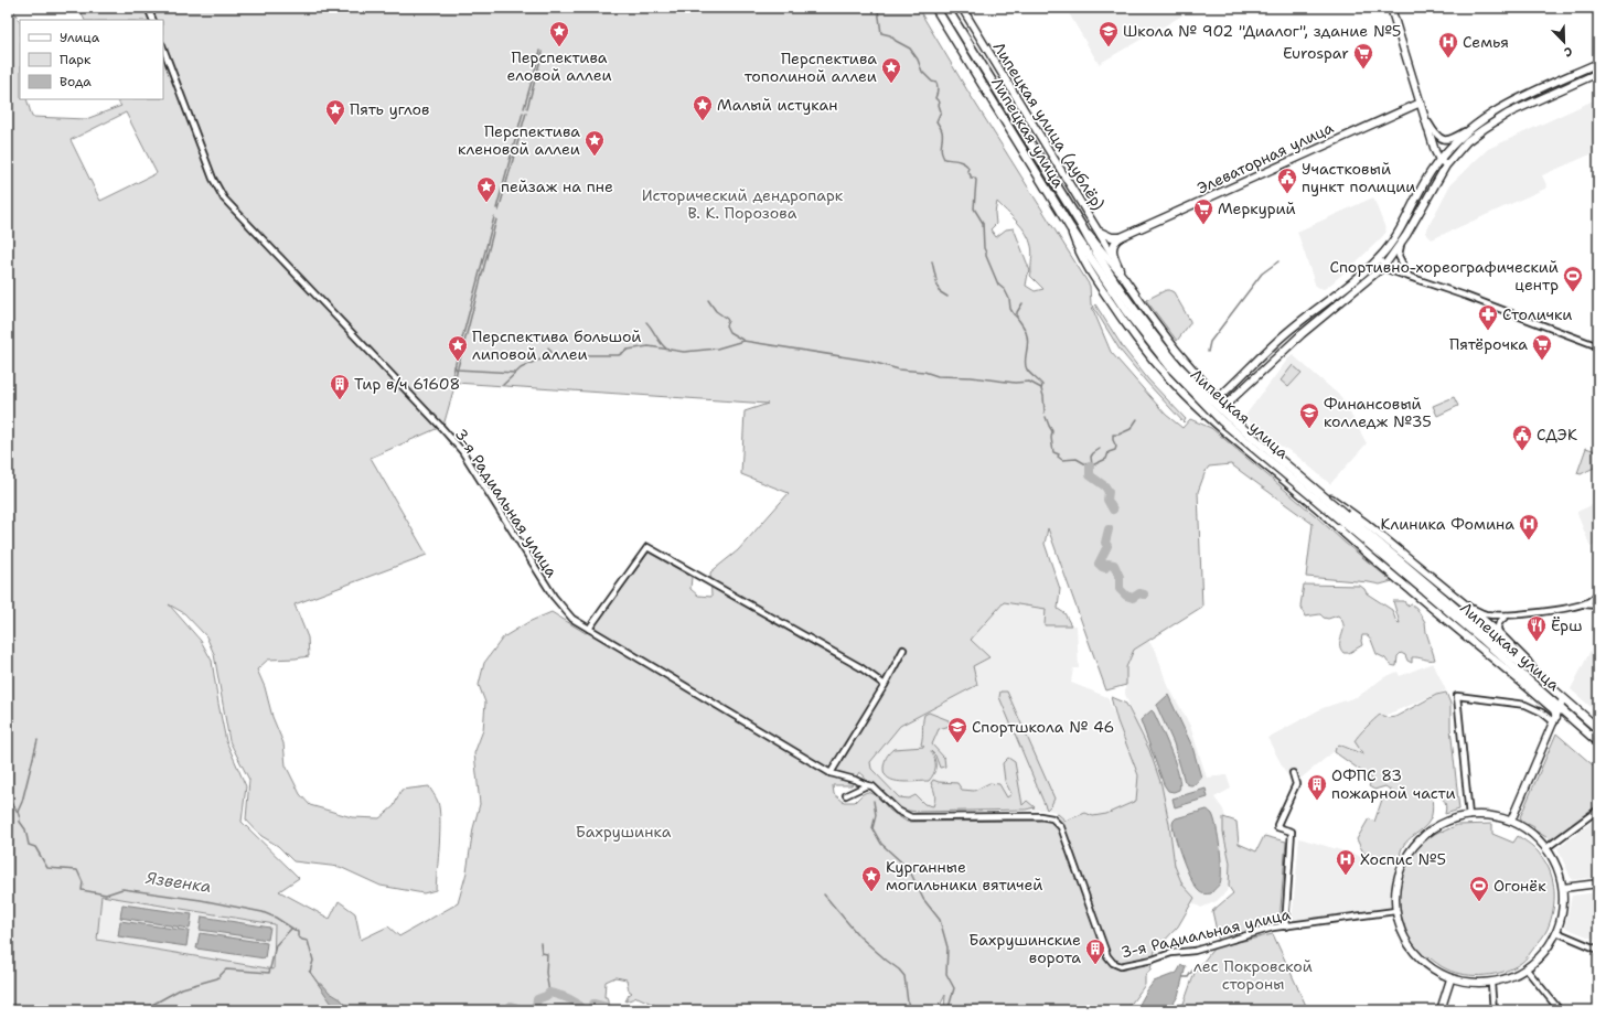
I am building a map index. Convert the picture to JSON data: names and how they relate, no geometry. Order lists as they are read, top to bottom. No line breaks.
{"streets":{"main road":["Липецкая улица (дублёр)","Липецкая улица","Элеваторная улица"],"street":["3-я Радиальная улица"]},"crossings":[["Липецкая улица (дублёр)","Липецкая улица"]],"water":["Язвенка"],"parks":["Исторический дендропарк В. К. Порозова","Бахрушинка","лес Покровской стороны"],"places":{"place":["Перспектива еловой аллеи","Перспектива тополиной аллеи","Малый истукан","Пять углов","Перспектива кленовой аллеи","пейзаж на пне","Перспектива большой липовой аллеи","Курганные могильники вятичей"],"school or university":["Школа № 902 \"Диалог\", здание №5","Финансовый колледж №35","Спортшкола № 46"],"hospital":["Семья","Клиника Фомина","Хоспис №5"],"supermarket":["Eurospar","Меркурий","Пятёрочка"],"public building":["Участковый пункт полиции","СДЭК"],"sports":["Спортивно-хореографический центр","Огонёк"],"pharmacy":["Столички"],"building":["Тир в/ч 61608","ОФПС 83 пожарной части","Бахрушинские ворота"],"restaurant":["Ёрш"]},"legend":["Улица","Парк","Вода"],"north":"bottom right"}
